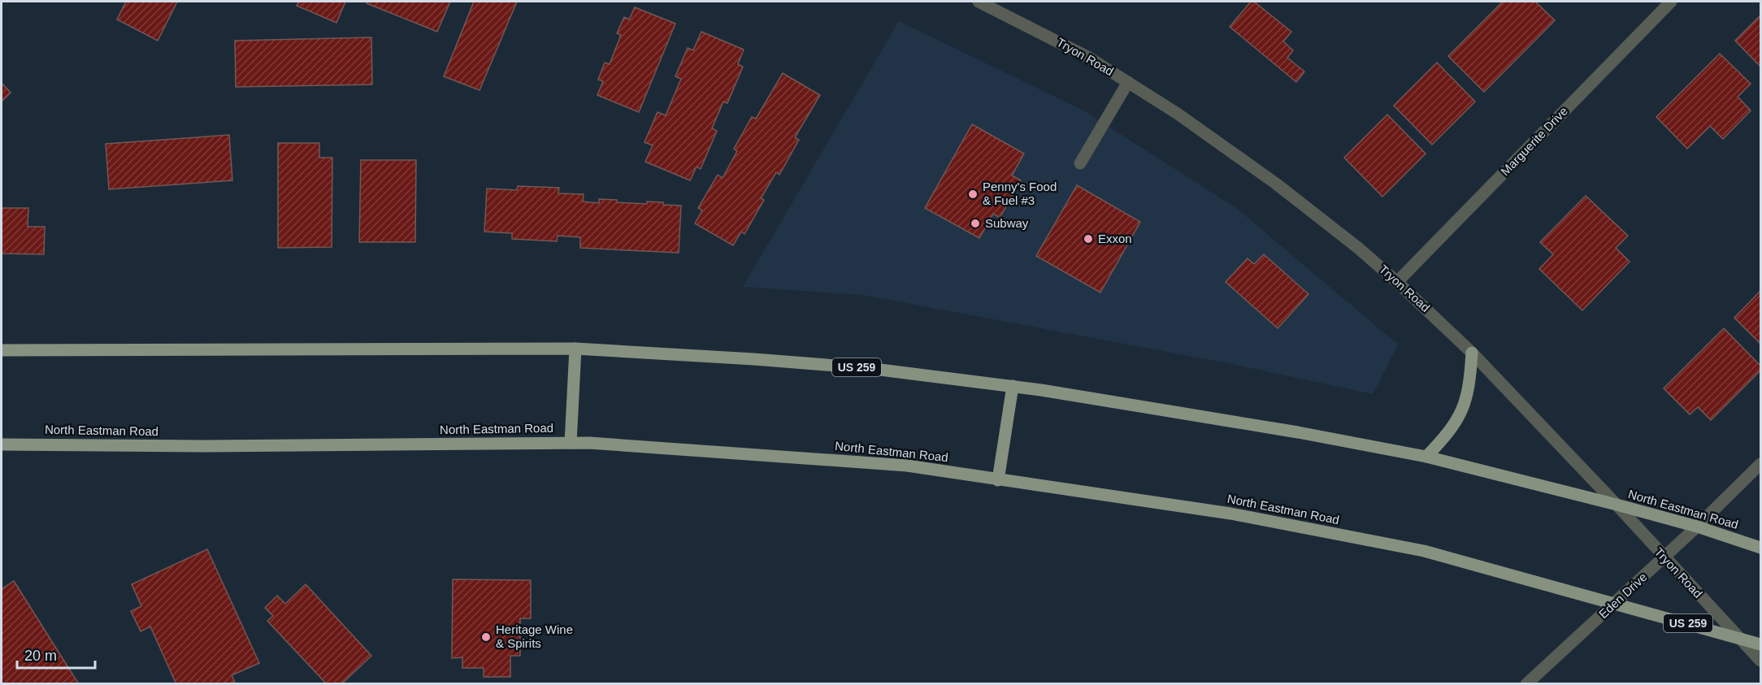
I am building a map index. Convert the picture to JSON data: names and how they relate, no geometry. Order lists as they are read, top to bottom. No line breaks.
{"streets":{"main road":["US 259","North Eastman Road"],"street":["Tryon Road","Marguerite Drive","Eden Drive"]},"crossings":[["Tryon Road","Marguerite Drive"],["Tryon Road","North Eastman Road"],["Tryon Road","Eden Drive"],["North Eastman Road","Eden Drive"]],"places":["Penny's Food & Fuel #3","Subway","Exxon","Heritage Wine & Spirits"],"scale_bar":"20 m"}
